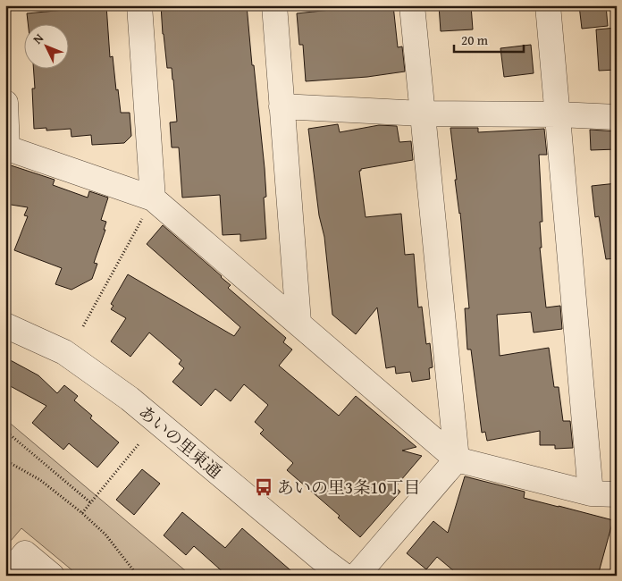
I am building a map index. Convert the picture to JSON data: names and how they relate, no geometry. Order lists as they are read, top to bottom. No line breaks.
{"streets":{"street":["あいの里東通"]},"places":{"bus stop":["あいの里3条10丁目"]},"scale_bar":"20 m","north":"top left"}
